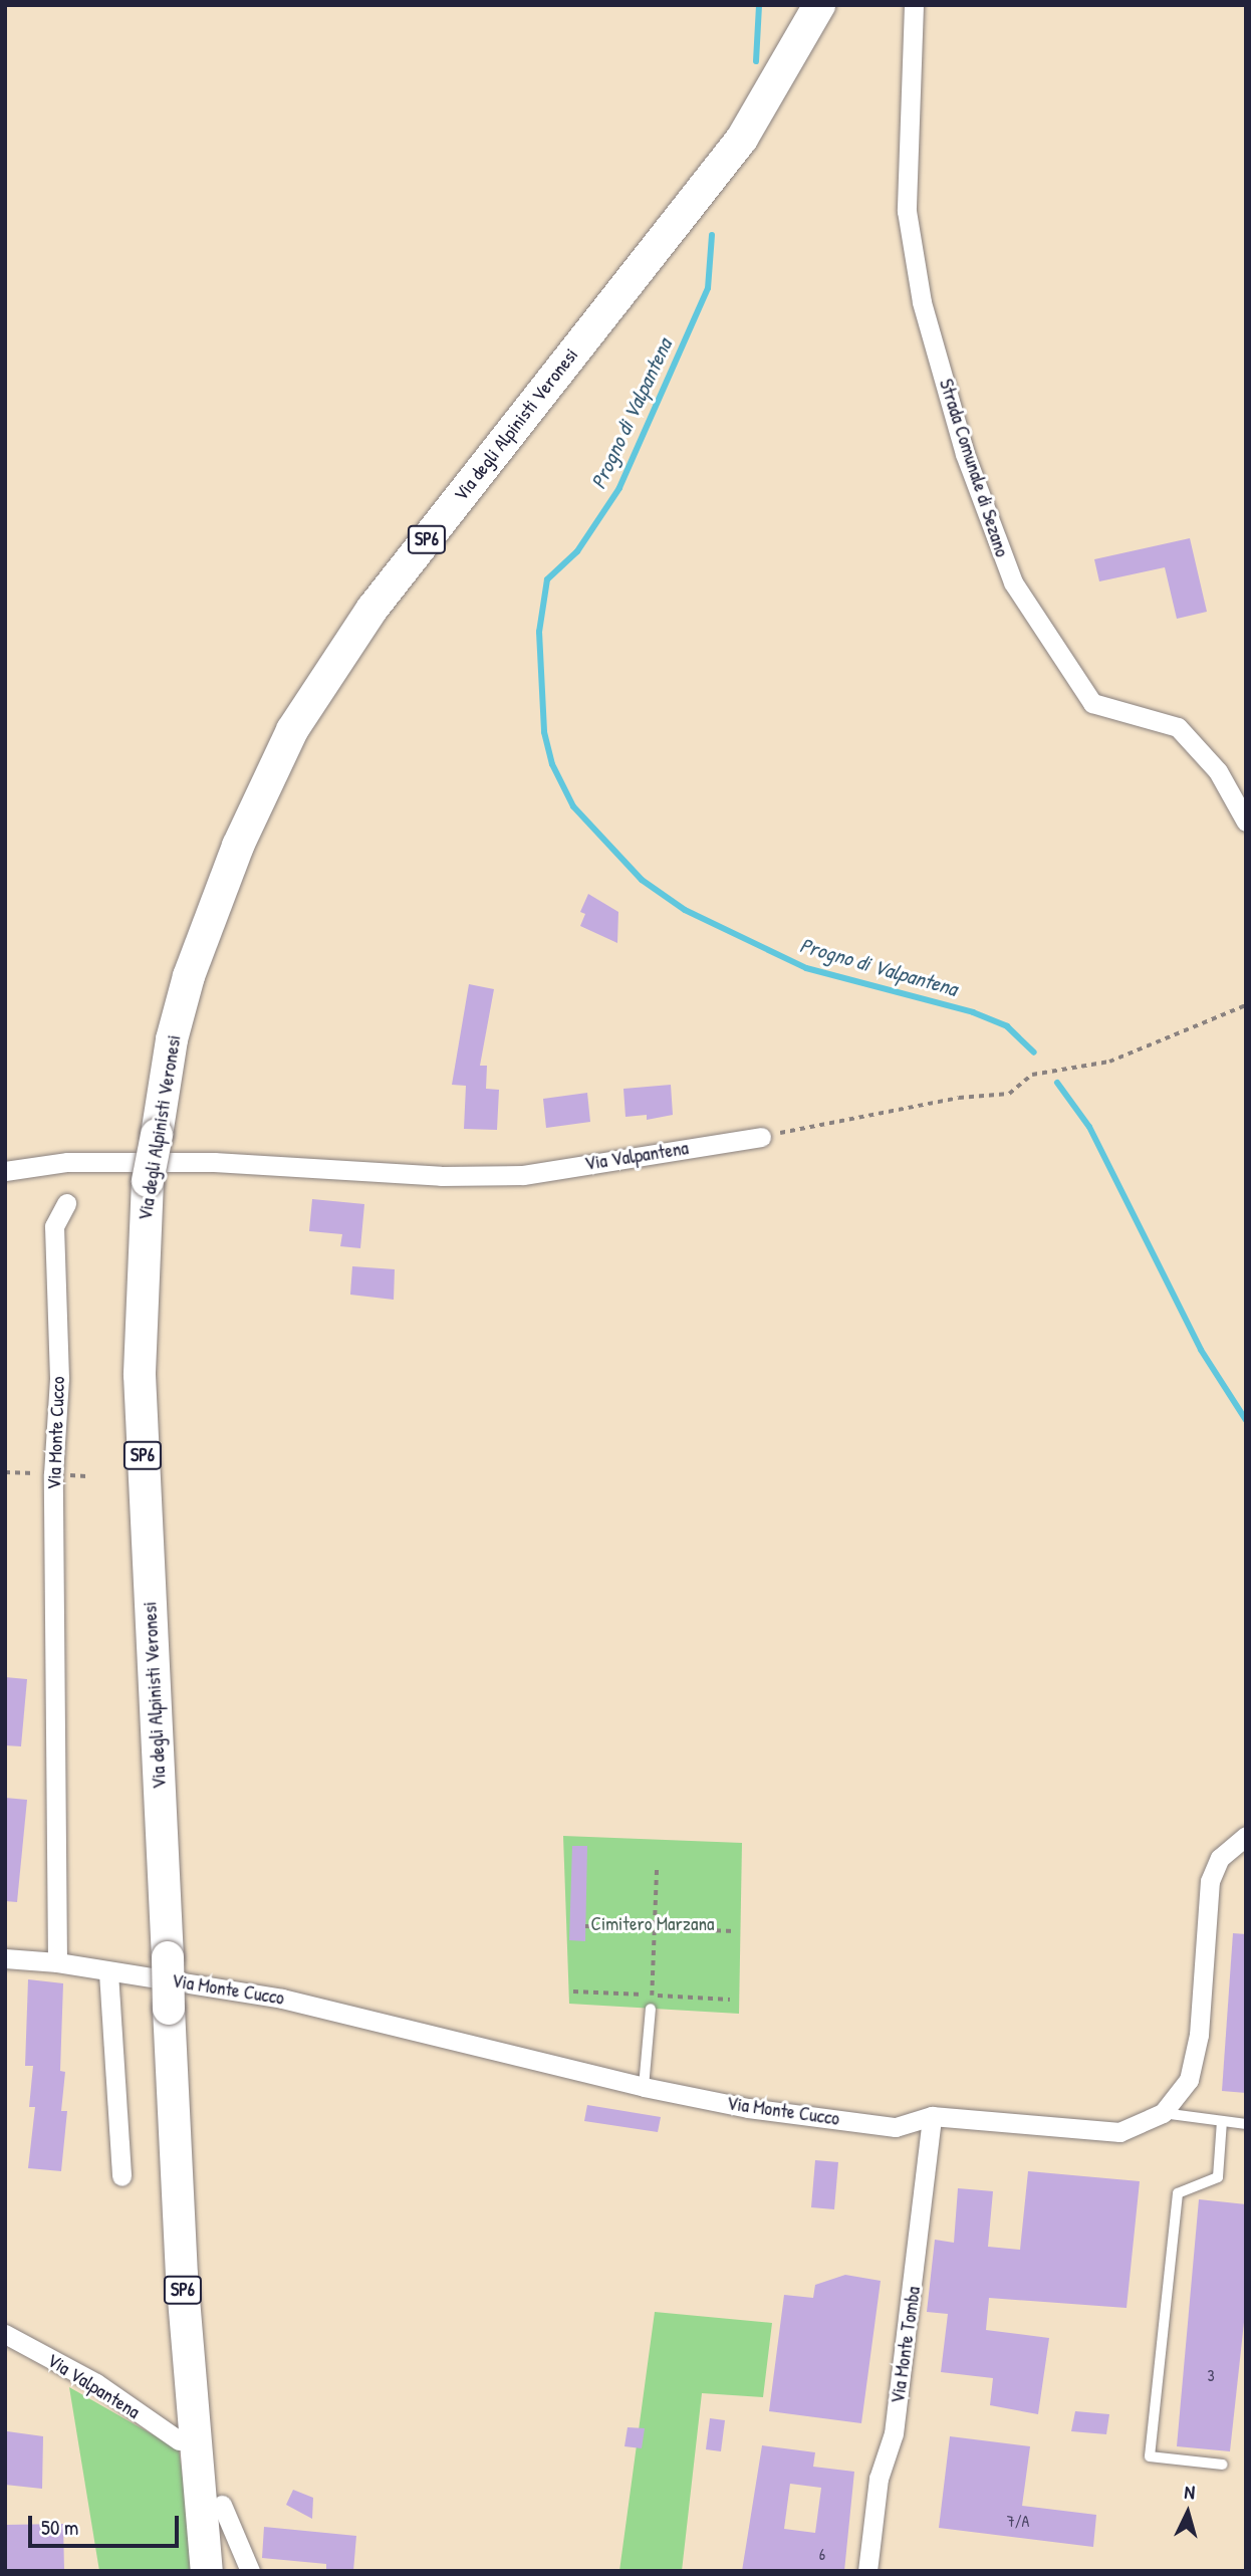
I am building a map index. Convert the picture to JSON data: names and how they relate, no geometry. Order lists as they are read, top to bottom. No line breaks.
{"streets":{"highway":["Via degli Alpinisti Veronesi","SP6"],"street":["Strada Comunale di Sezano","Via Valpantena","Via Monte Cucco","Via Monte Tomba"]},"crossings":[["Via Monte Cucco","Via Monte Tomba"]],"water":["Progno di Valpantena"],"parks":["Cimitero Marzana"],"house_numbers":["3","7/A","6"],"scale_bar":"50 m","north":"top"}
